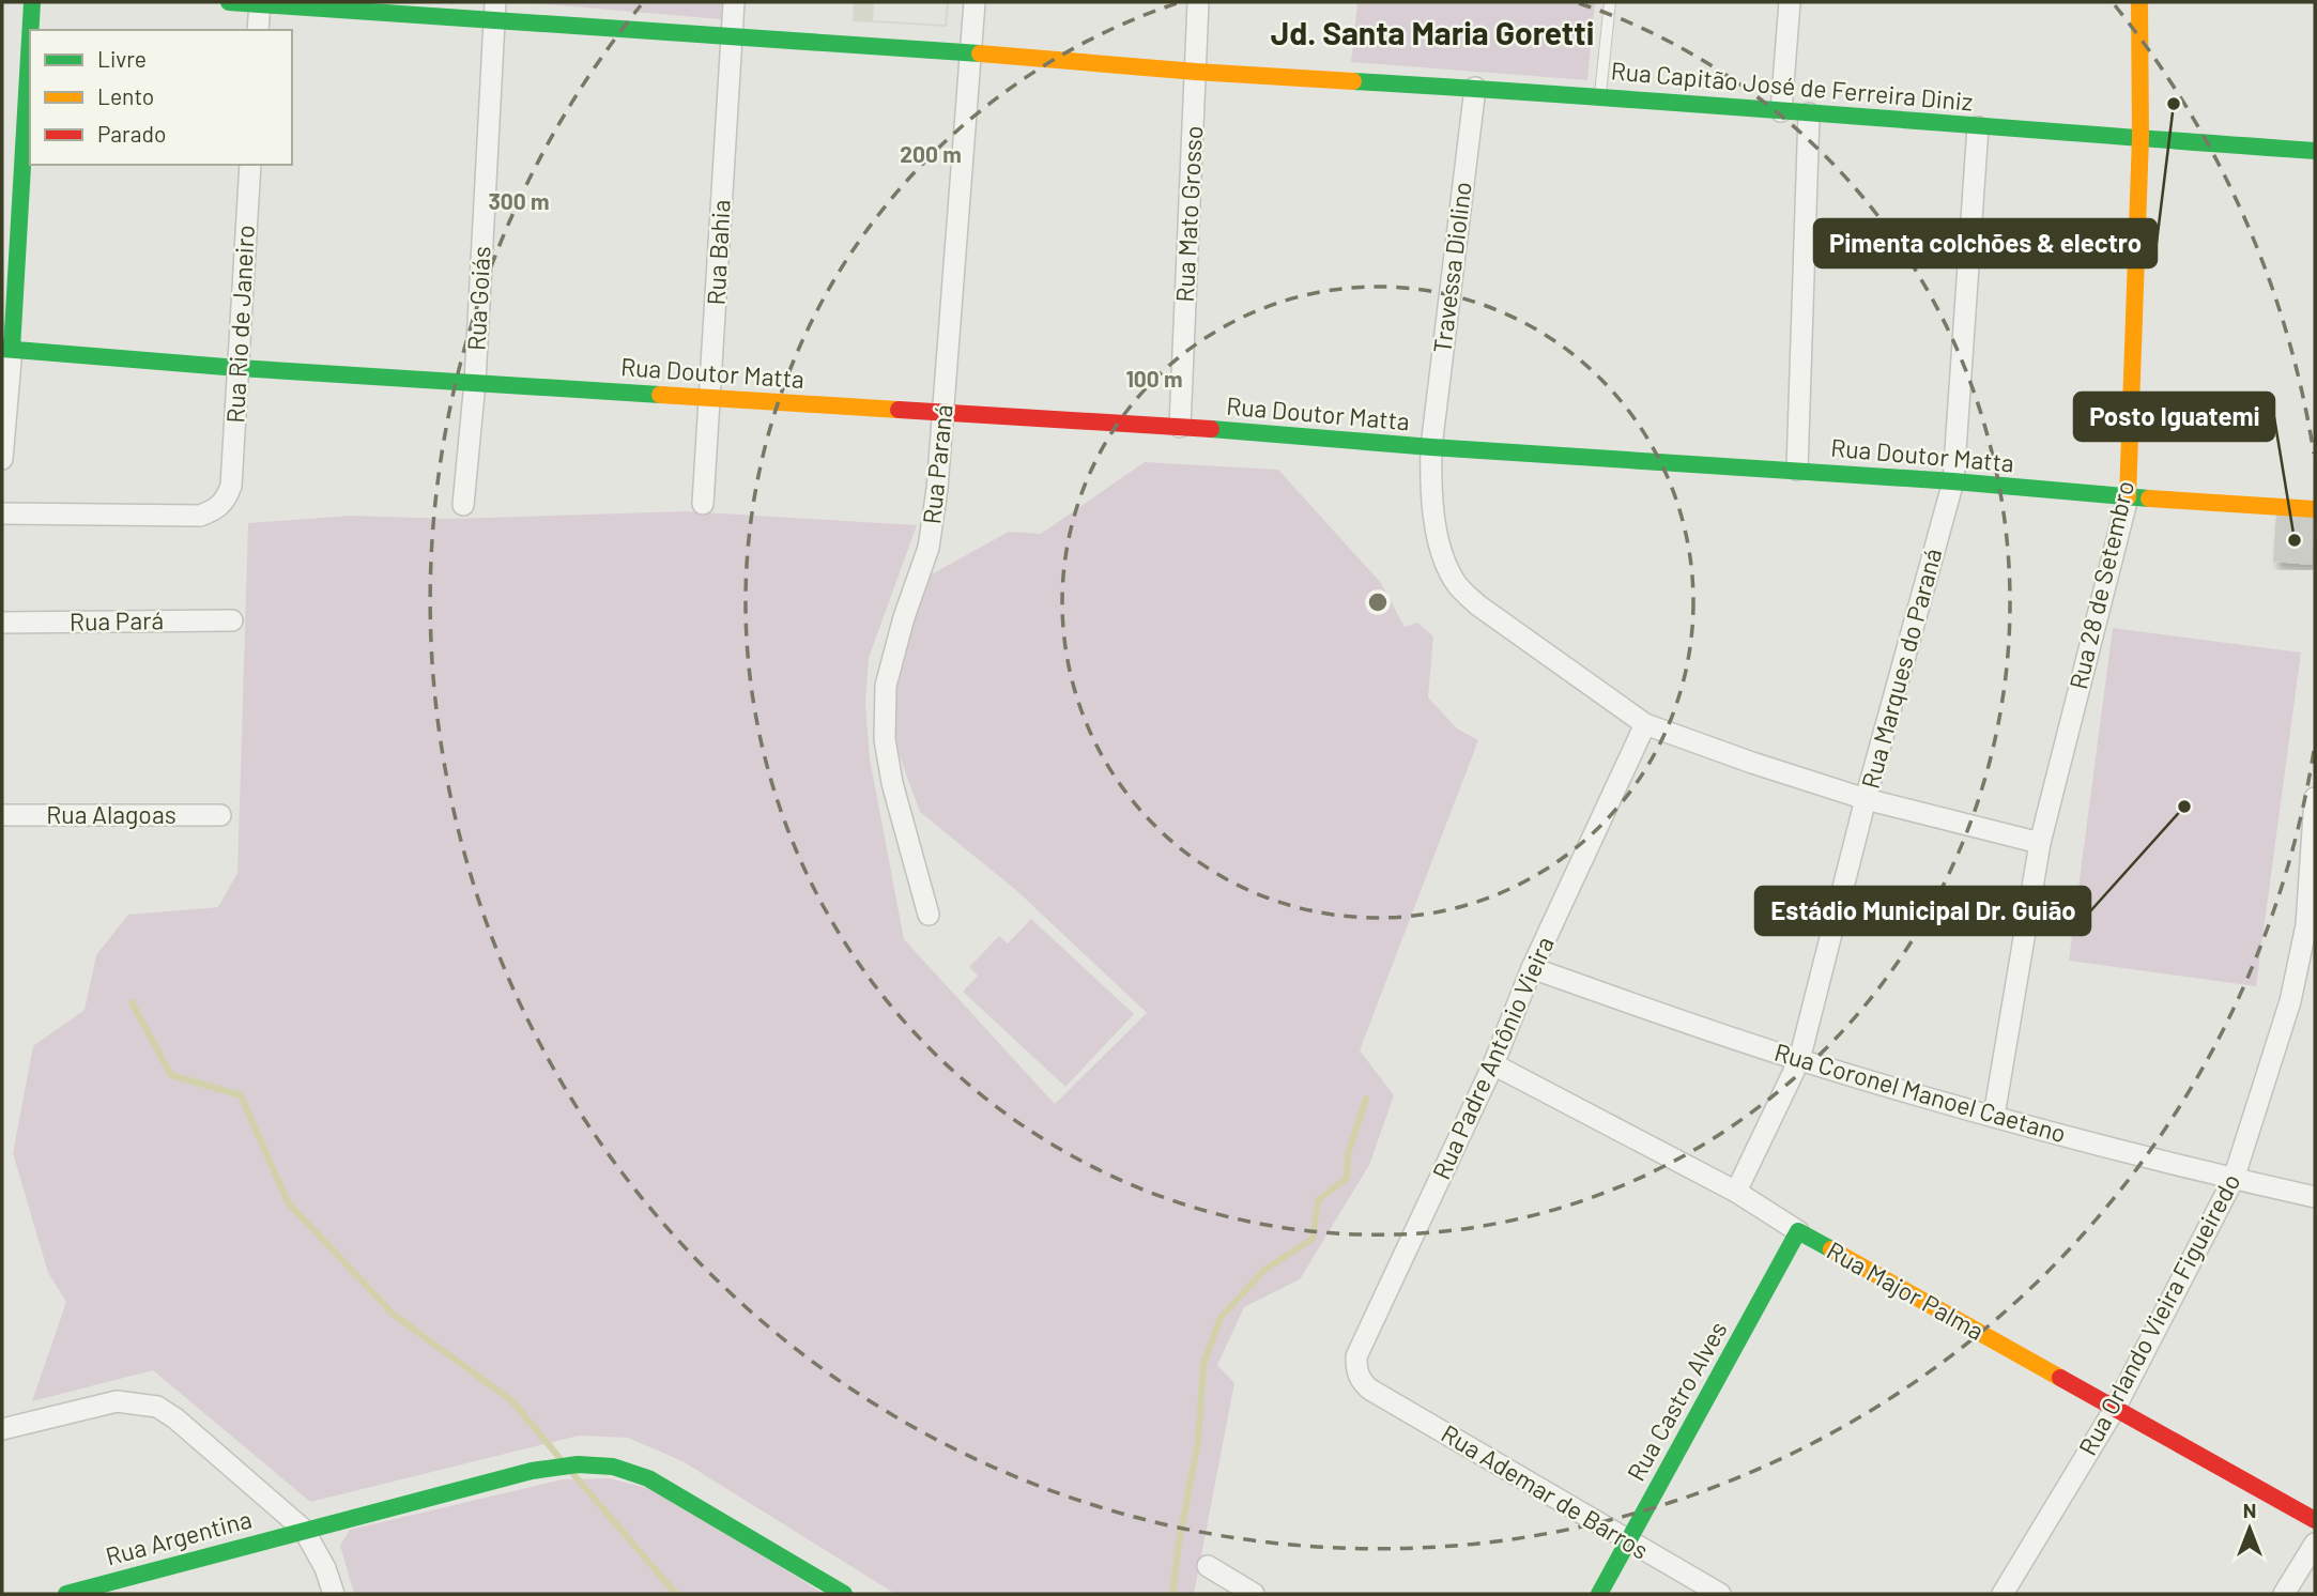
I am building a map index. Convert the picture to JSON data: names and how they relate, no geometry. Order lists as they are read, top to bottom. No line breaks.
{"streets":{"street":["Rua Capitão José de Ferreira Diniz","Rua Mato Grosso","Rua Bahia","Travessa Diolino","Rua Goiás","Rua Rio de Janeiro","Rua Doutor Matta","Rua Paraná","Rua 28 de Setembro","Rua Pará","Rua Marques do Paraná","Rua Alagoas","Rua Padre Antônio Vieira","Rua Coronel Manoel Caetano","Rua Major Palma","Rua Orlando Vieira Figueiredo","Rua Castro Alves","Rua Ademar de Barros","Rua Argentina"]},"crossings":[["Rua Capitão José de Ferreira Diniz","Rua Mato Grosso"],["Rua Capitão José de Ferreira Diniz","Rua Bahia"],["Rua Capitão José de Ferreira Diniz","Travessa Diolino"],["Rua Capitão José de Ferreira Diniz","Rua Goiás"],["Rua Capitão José de Ferreira Diniz","Rua Paraná"],["Rua Capitão José de Ferreira Diniz","Rua 28 de Setembro"],["Rua Capitão José de Ferreira Diniz","Rua Marques do Paraná"],["Rua Mato Grosso","Rua Doutor Matta"],["Rua Bahia","Rua Doutor Matta"],["Travessa Diolino","Rua Doutor Matta"],["Travessa Diolino","Rua 28 de Setembro"],["Travessa Diolino","Rua Marques do Paraná"],["Travessa Diolino","Rua Padre Antônio Vieira"],["Rua Goiás","Rua Doutor Matta"],["Rua Rio de Janeiro","Rua Doutor Matta"],["Rua Doutor Matta","Rua Paraná"],["Rua Doutor Matta","Rua 28 de Setembro"],["Rua Doutor Matta","Rua Marques do Paraná"],["Rua 28 de Setembro","Rua Coronel Manoel Caetano"],["Rua Marques do Paraná","Rua Coronel Manoel Caetano"],["Rua Marques do Paraná","Rua Major Palma"],["Rua Padre Antônio Vieira","Rua Coronel Manoel Caetano"],["Rua Padre Antônio Vieira","Rua Major Palma"],["Rua Padre Antônio Vieira","Rua Ademar de Barros"],["Rua Coronel Manoel Caetano","Rua Orlando Vieira Figueiredo"],["Rua Major Palma","Rua Orlando Vieira Figueiredo"],["Rua Major Palma","Rua Castro Alves"],["Rua Castro Alves","Rua Ademar de Barros"]],"districts":["Jd. Santa Maria Goretti"],"places":["Pimenta colchões & electro","Posto Iguatemi","Estádio Municipal Dr. Guião"],"legend":["Livre","Lento","Parado"],"north":"top","rings":["200 m","300 m","100 m"]}
